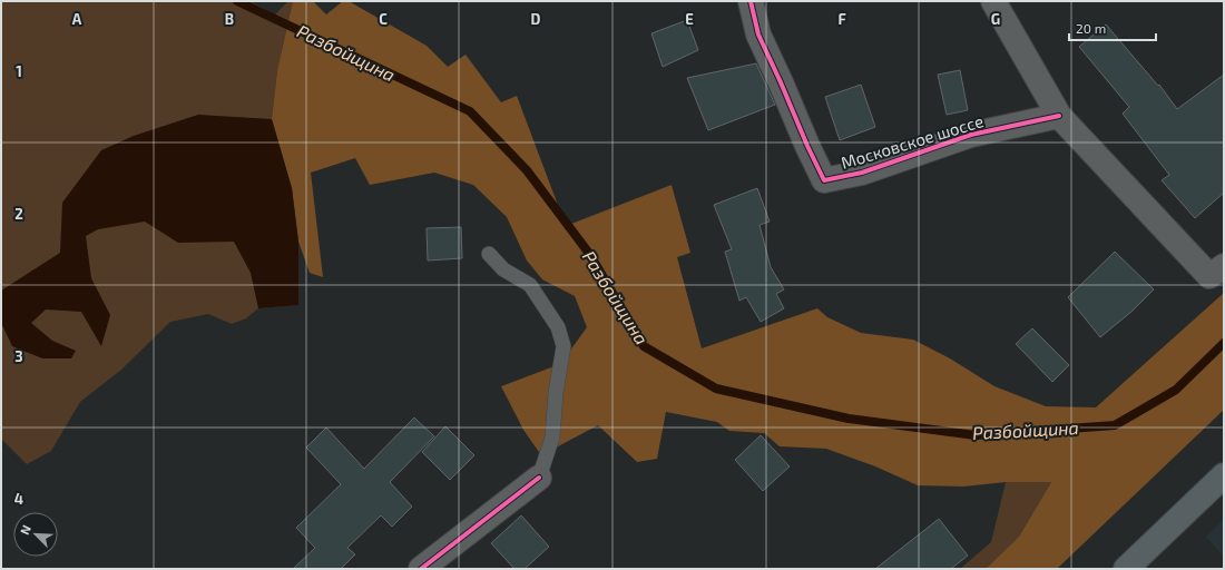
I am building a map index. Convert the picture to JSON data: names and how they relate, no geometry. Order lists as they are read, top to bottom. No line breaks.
{"streets":{"street":["Московское шоссе"]},"water":["Разбойщина"],"scale_bar":"20 m","north":"top left","grid":{"columns":["A","B","C","D","E","F","G"],"rows":["1","2","3","4"]}}
